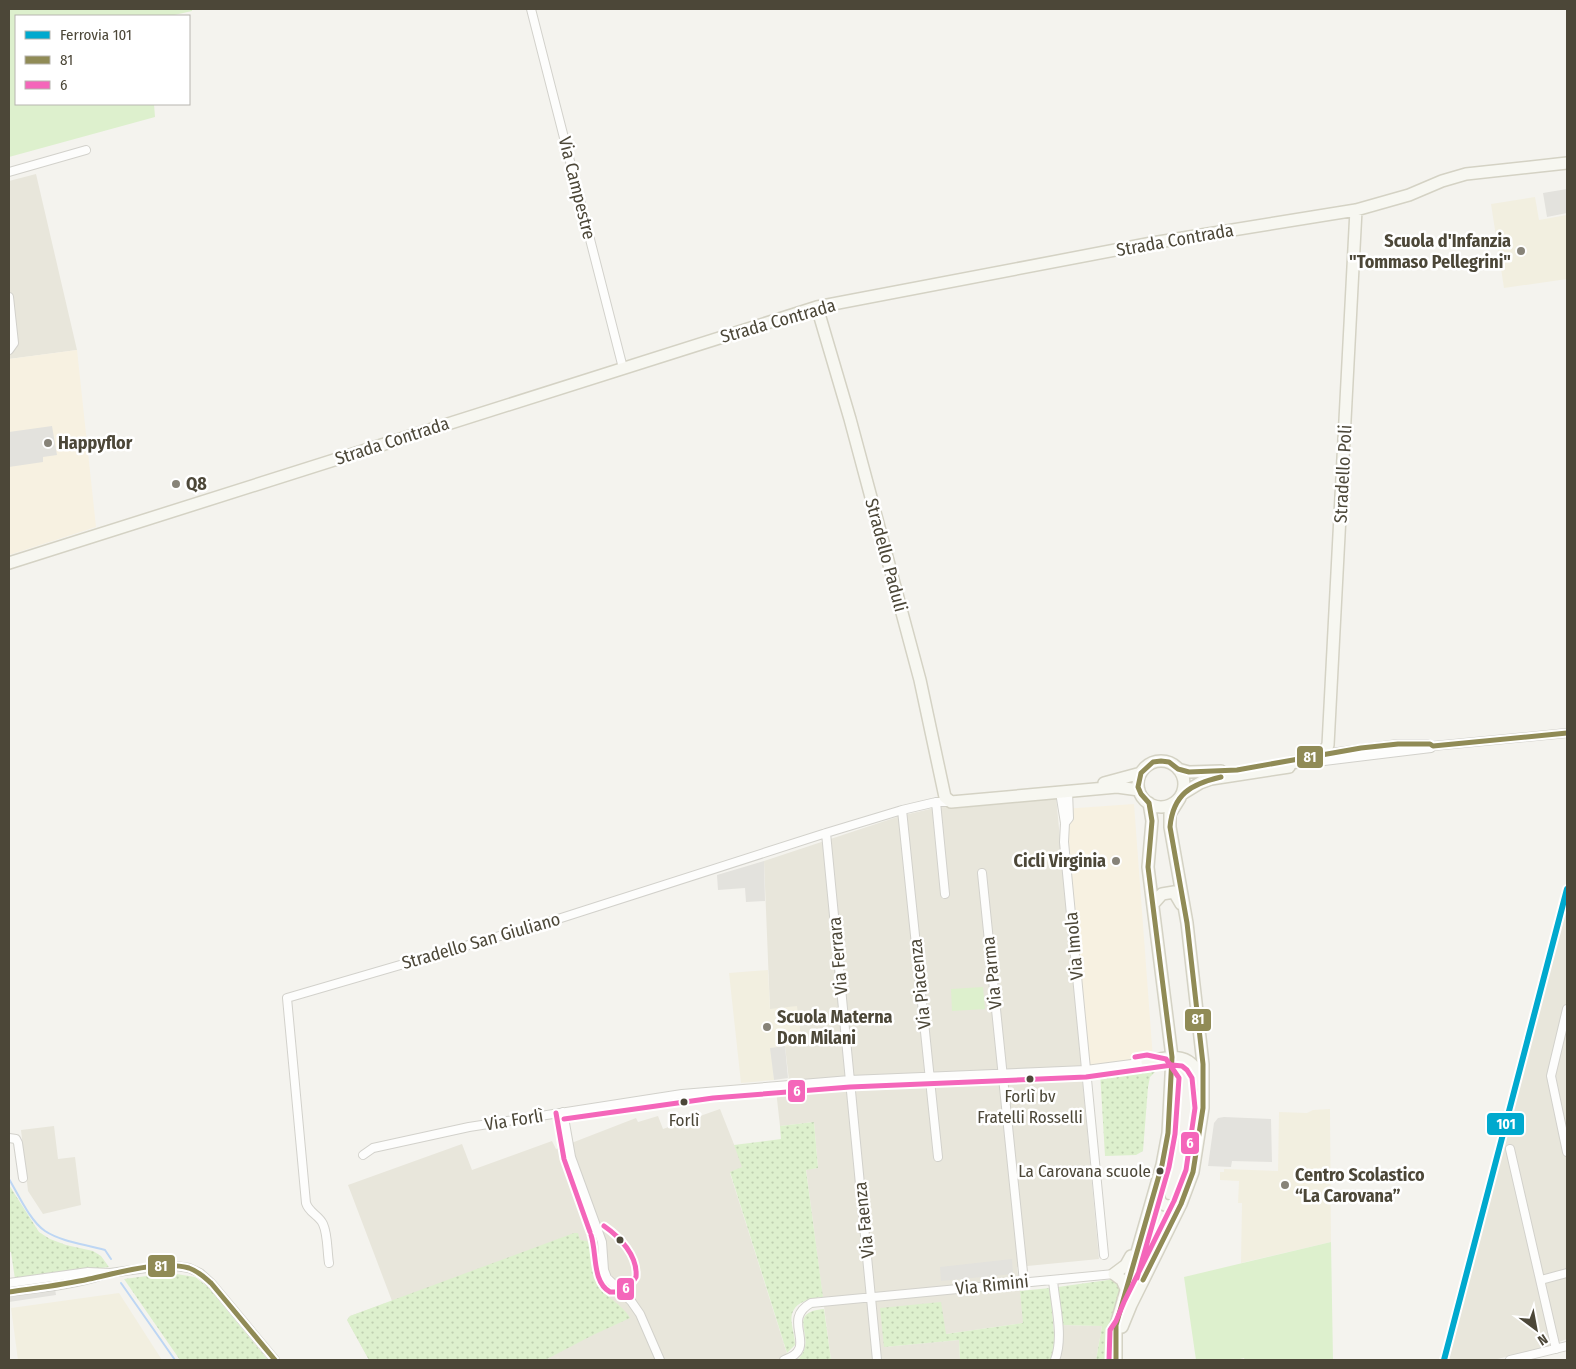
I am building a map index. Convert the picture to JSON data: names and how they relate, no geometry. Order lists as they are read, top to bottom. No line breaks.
{"streets":{"street":["Via Campestre","Strada Contrada","Stradello Poli","Stradello Paduli","Stradello San Giuliano","Via Imola","Via Ferrara","Via Parma","Via Piacenza","Via Forlì","Via Faenza","Via Rimini"]},"crossings":[["Via Campestre","Strada Contrada"],["Strada Contrada","Stradello Poli"],["Strada Contrada","Stradello Paduli"],["Stradello Paduli","Stradello San Giuliano"],["Stradello San Giuliano","Via Imola"],["Stradello San Giuliano","Via Ferrara"],["Stradello San Giuliano","Via Piacenza"],["Via Imola","Via Forlì"],["Via Ferrara","Via Forlì"],["Via Ferrara","Via Faenza"],["Via Parma","Via Forlì"],["Via Parma","Via Rimini"],["Via Piacenza","Via Forlì"],["Via Forlì","Via Faenza"],["Via Faenza","Via Rimini"]],"places":["Scuola d'Infanzia \"Tommaso Pellegrini\"","Happyflor","Q8","Cicli Virginia","Scuola Materna Don Milani","Forlì bv Fratelli Rosselli","Forlì","La Carovana scuole","Centro Scolastico “La Carovana”"],"lines":["transit line 81","rail line 101","transit line 6"],"legend":["Ferrovia 101","81","6"],"north":"bottom right"}
